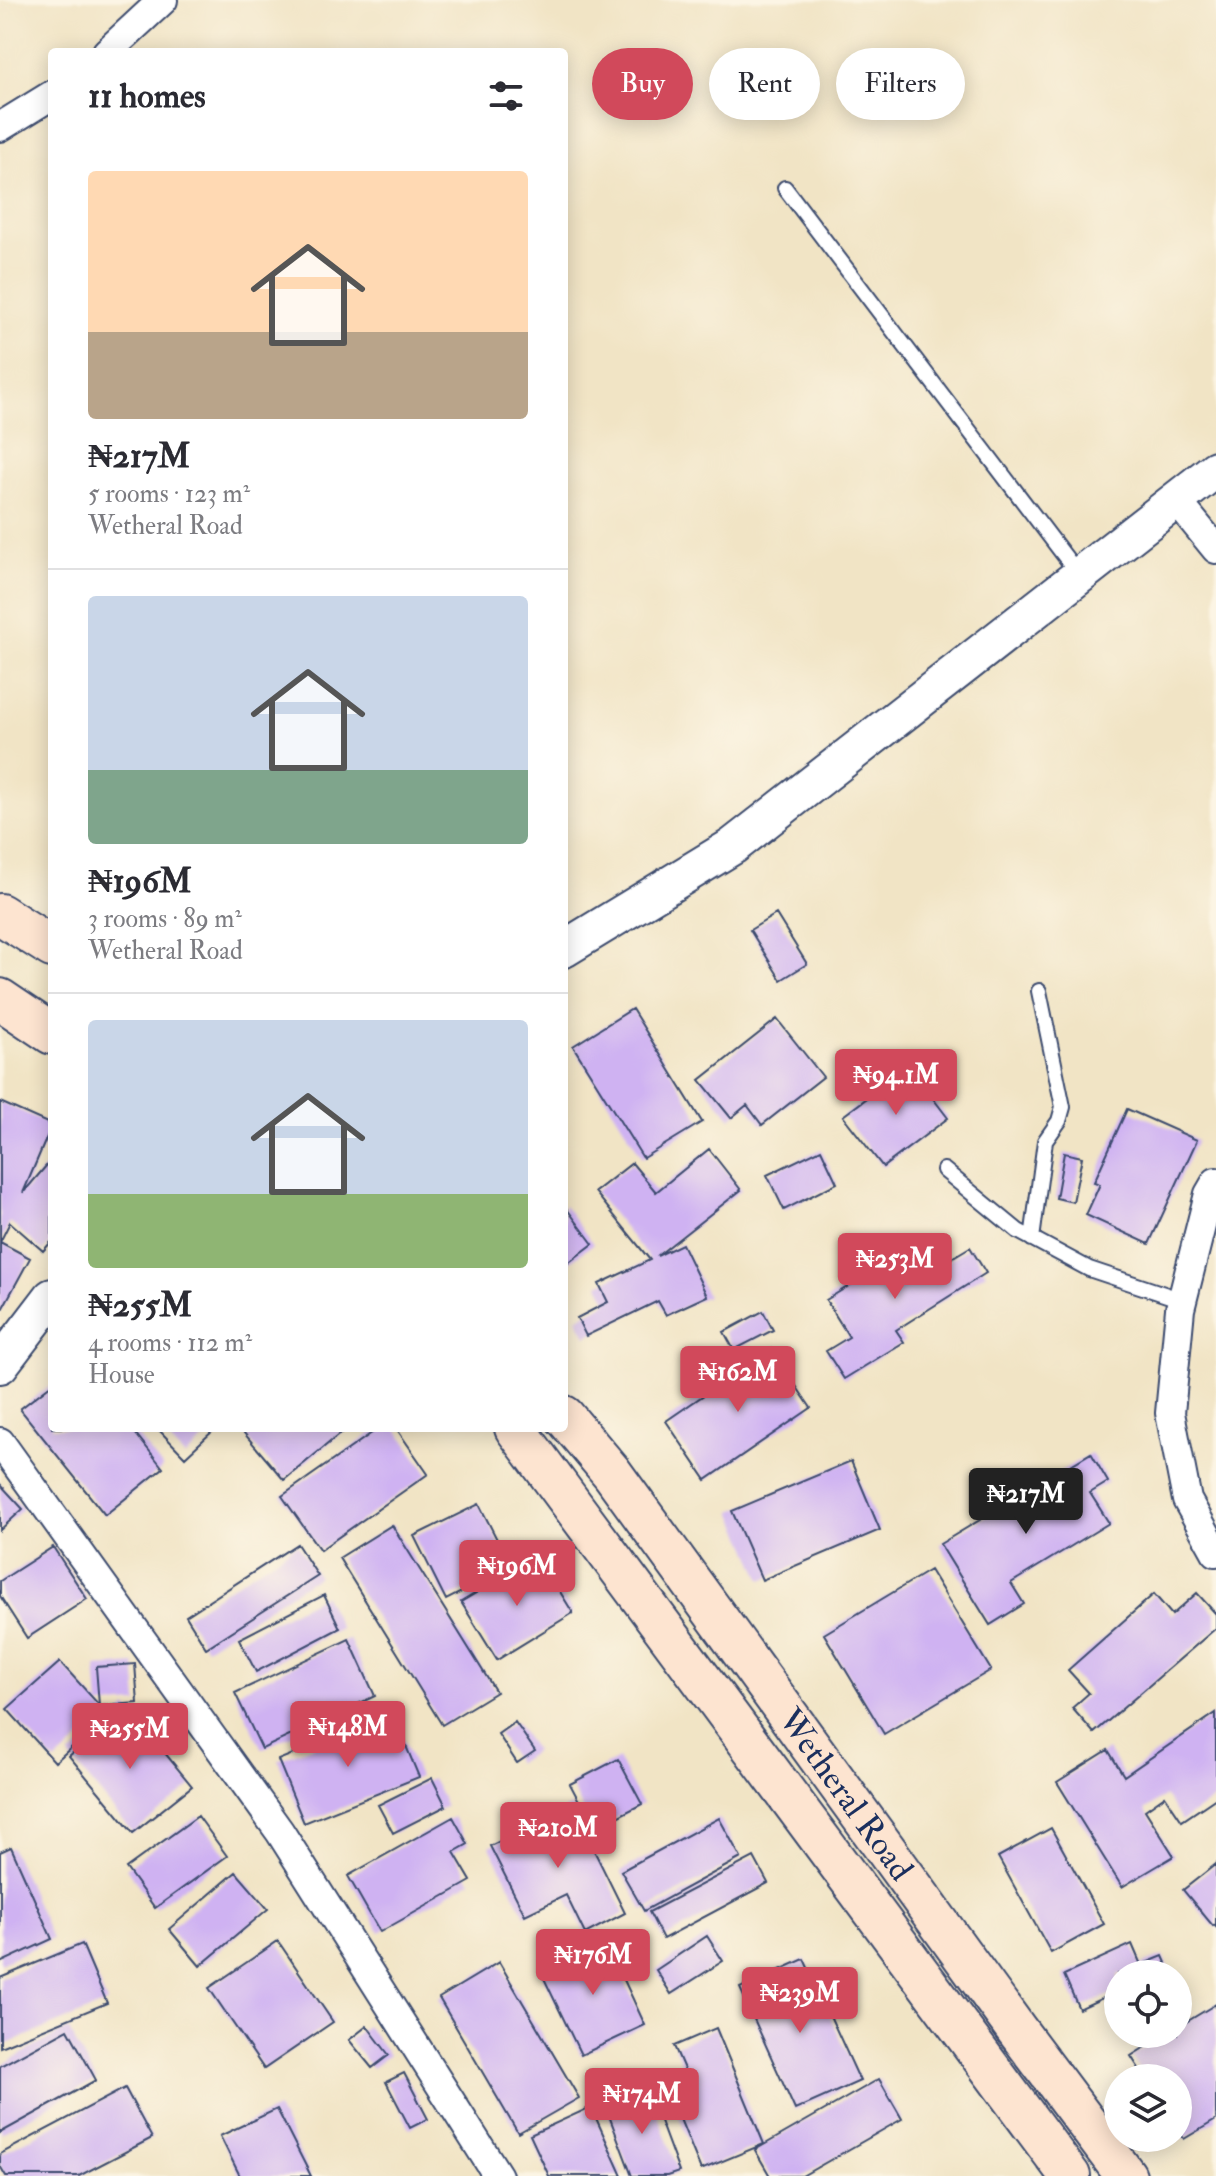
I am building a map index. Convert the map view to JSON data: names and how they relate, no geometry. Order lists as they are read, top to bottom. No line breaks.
{"streets":{"main road":["Wetheral Road"]},"page":{"chip":["Buy","Rent","Filters"],"heading":"11 homes","list":[{"name":"₦217M","note":"5 rooms · 123 m² · Wetheral Road"},{"name":"₦196M","note":"3 rooms · 89 m² · Wetheral Road"},{"name":"₦255M","note":"4 rooms · 112 m² · House"}],"price":["₦94.1M","₦253M","₦162M","₦217M","₦196M","₦148M","₦255M","₦210M","₦176M","₦239M","₦174M"]}}
